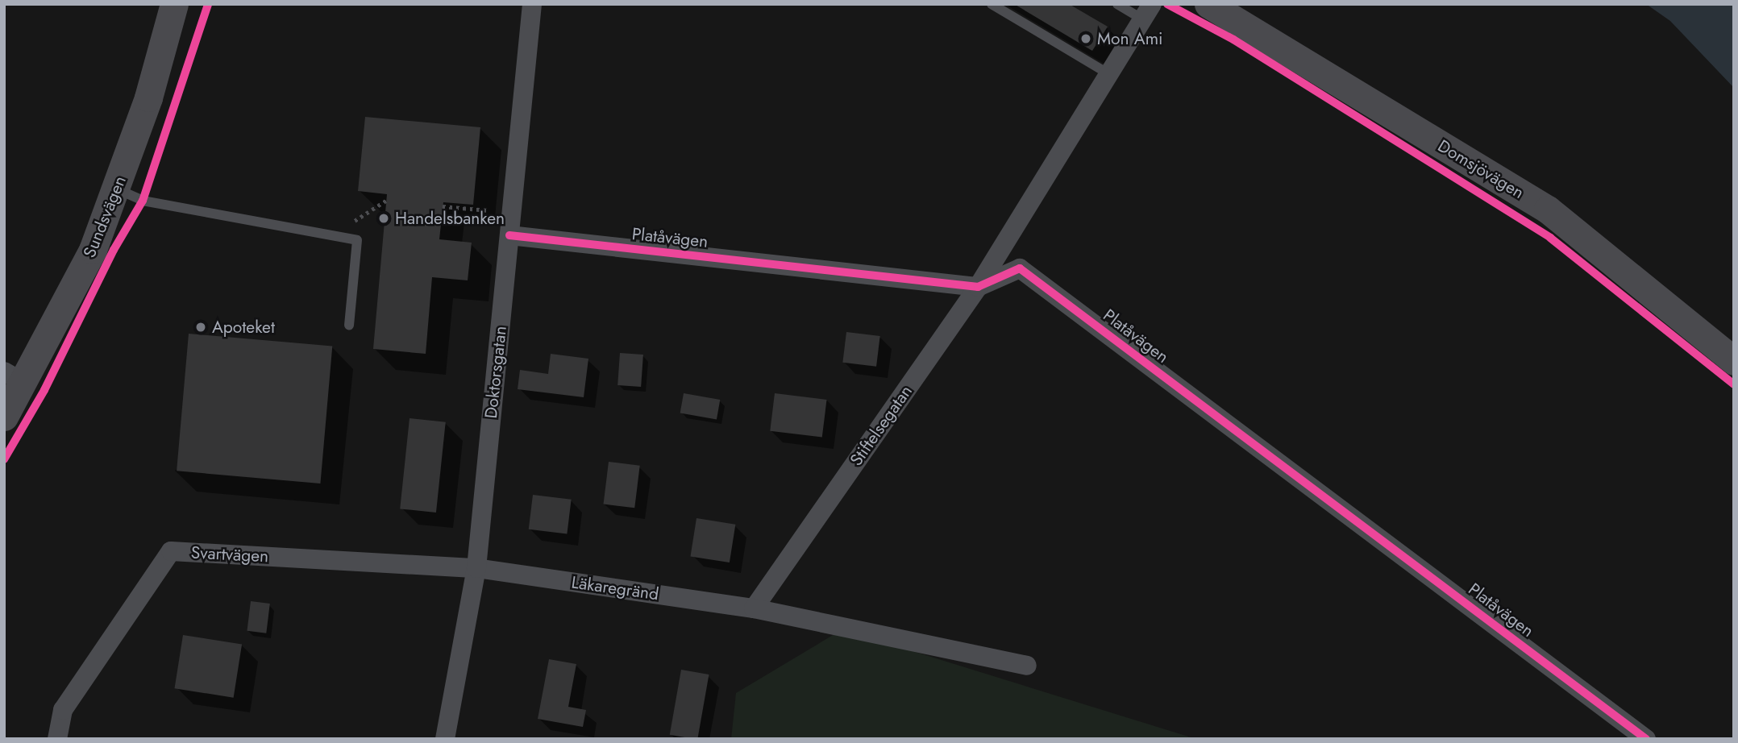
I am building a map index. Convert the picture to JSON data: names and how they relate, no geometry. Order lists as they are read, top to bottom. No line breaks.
{"streets":{"street":["Domsjövägen","Sundsvägen","Platåvägen","Doktorsgatan","Stiftelsegatan","Svartvägen","Läkaregränd"]},"crossings":[["Platåvägen","Doktorsgatan"],["Platåvägen","Stiftelsegatan"],["Doktorsgatan","Svartvägen"],["Doktorsgatan","Läkaregränd"],["Stiftelsegatan","Läkaregränd"],["Svartvägen","Läkaregränd"]],"places":["Mon Ami","Handelsbanken","Apoteket"]}
